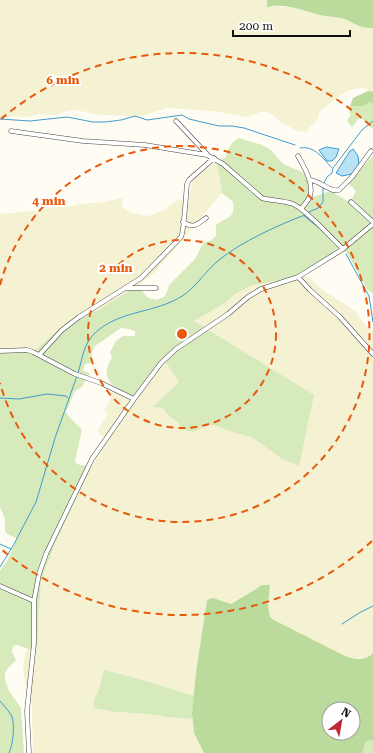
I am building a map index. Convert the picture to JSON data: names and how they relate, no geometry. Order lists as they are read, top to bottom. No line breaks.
{"scale_bar":"200 m","north":"top right","rings":["6 min","4 min","2 min"]}
